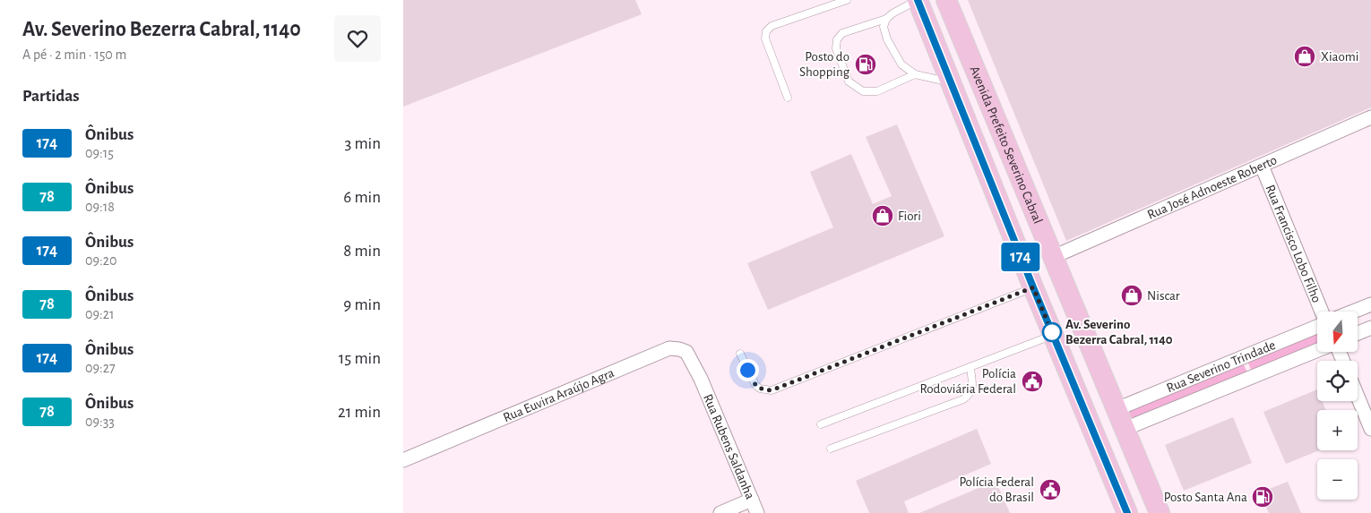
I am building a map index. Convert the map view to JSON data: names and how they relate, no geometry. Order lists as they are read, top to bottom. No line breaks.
{"streets":{"main road":["Avenida Prefeito Severino Cabral"],"street":["Rua José Adnoeste Roberto","Rua Francisco Lobo Filho","Rua Severino Trindade","Rua Euvira Araújo Agra","Rua Rubens Saldanha"]},"crossings":[["Avenida Prefeito Severino Cabral","Rua José Adnoeste Roberto"],["Avenida Prefeito Severino Cabral","Rua Severino Trindade"],["Rua José Adnoeste Roberto","Rua Francisco Lobo Filho"],["Rua Euvira Araújo Agra","Rua Rubens Saldanha"]],"places":{"shop":["Xiaomi","Fiori","Niscar"],"fuel station":["Posto do Shopping","Posto Santa Ana"],"other":["Av. Severino Bezerra Cabral, 1140"],"public building":["Polícia Rodoviária Federal","Polícia Federal do Brasil"]},"lines":["bus line 174"],"north":"bottom","page":{"heading":[["Av. Severino Bezerra Cabral, 1140","A pé · 2 min · 150 m"],"Partidas"],"on_map":"174","list":[{"mark":"174","name":"Ônibus","note":"09:15","value":"3 min"},{"mark":"78","name":"Ônibus","note":"09:18","value":"6 min"},{"mark":"174","name":"Ônibus","note":"09:20","value":"8 min"},{"mark":"78","name":"Ônibus","note":"09:21","value":"9 min"},{"mark":"174","name":"Ônibus","note":"09:27","value":"15 min"},{"mark":"78","name":"Ônibus","note":"09:33","value":"21 min"}],"map_buttons":["+","−"]}}
